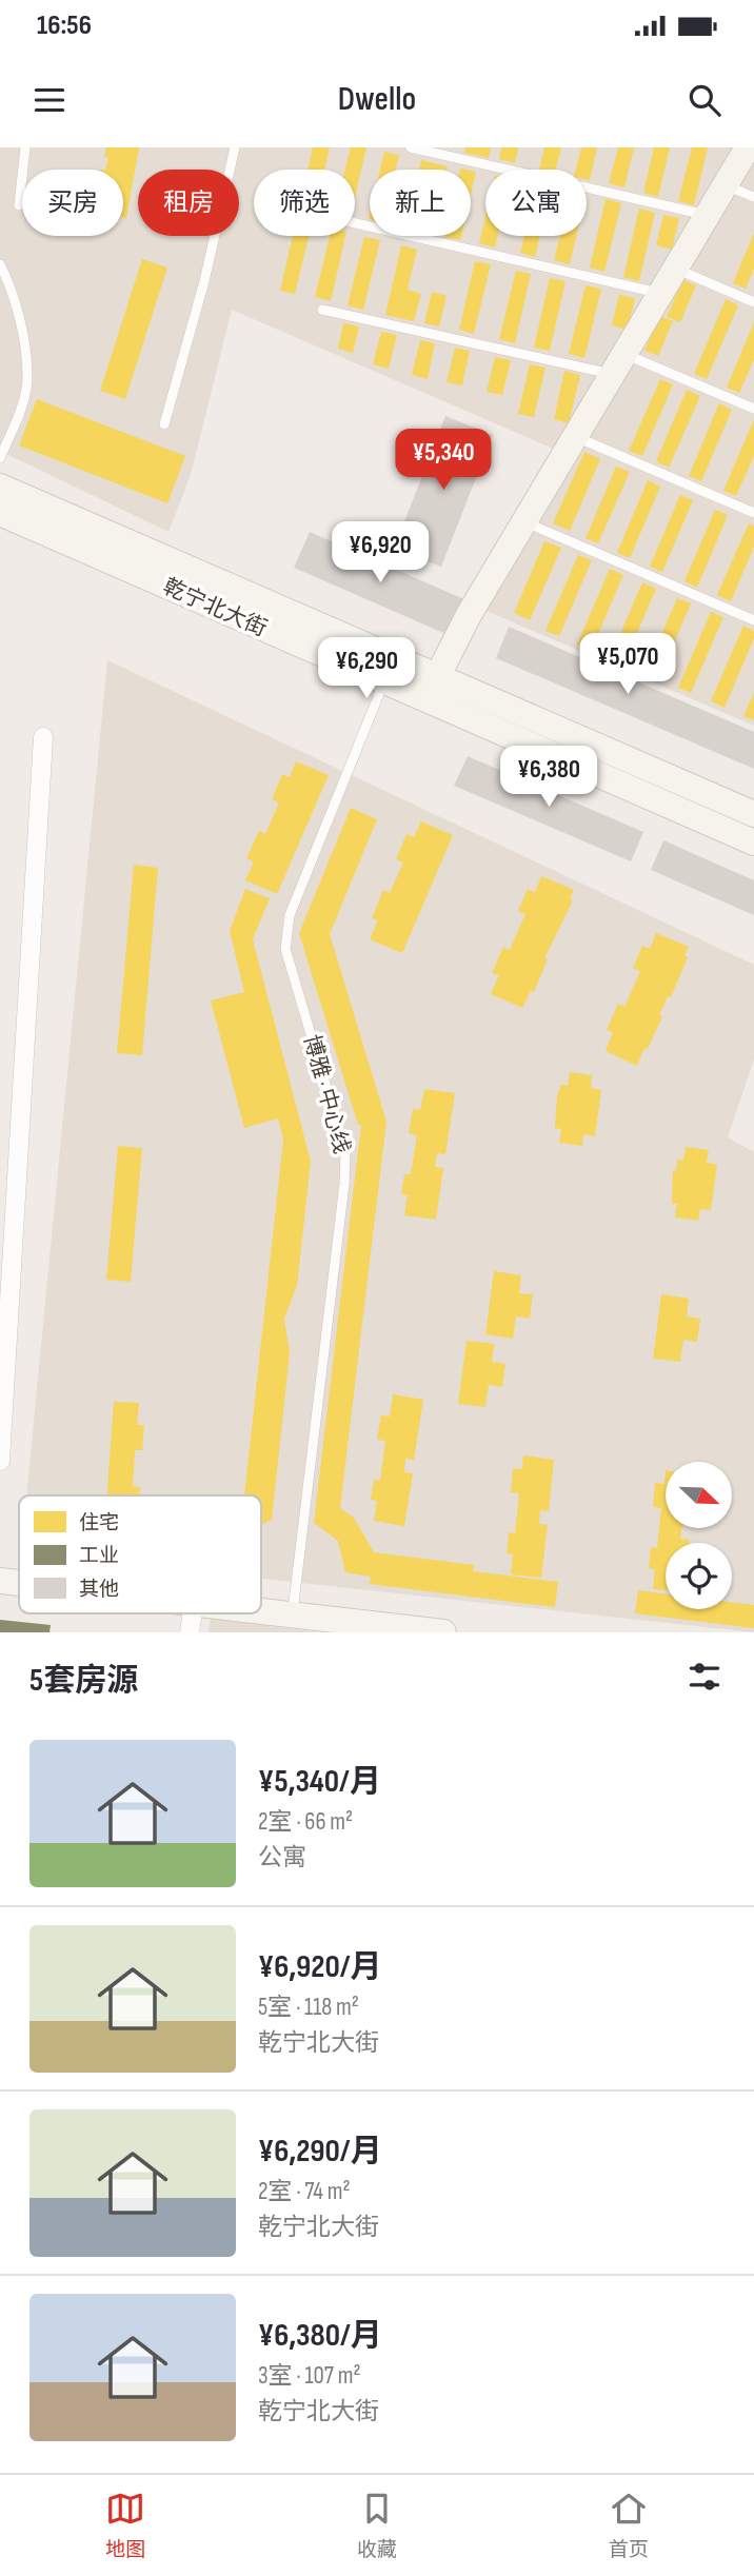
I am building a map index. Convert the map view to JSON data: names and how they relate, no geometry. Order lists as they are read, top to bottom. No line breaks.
{"streets":{"main road":["乾宁北大街"],"lane":["博雅 · 中心线"]},"crossings":[["乾宁北大街","博雅 · 中心线"]],"legend":["住宅","工业","其他"],"north":"bottom right","page":{"status":"16:56","header":"Dwello","chip":["买房","租房","筛选","新上","公寓"],"price":["¥5,340","¥6,920","¥5,070","¥6,290","¥6,380"],"heading":"5套房源","list":[{"name":"¥5,340/月","note":"2室 · 66 m² · 公寓"},{"name":"¥6,920/月","note":"5室 · 118 m² · 乾宁北大街"},{"name":"¥6,290/月","note":"2室 · 74 m² · 乾宁北大街"},{"name":"¥6,380/月","note":"3室 · 107 m² · 乾宁北大街"}],"tabs":["地图","收藏","首页"]}}
